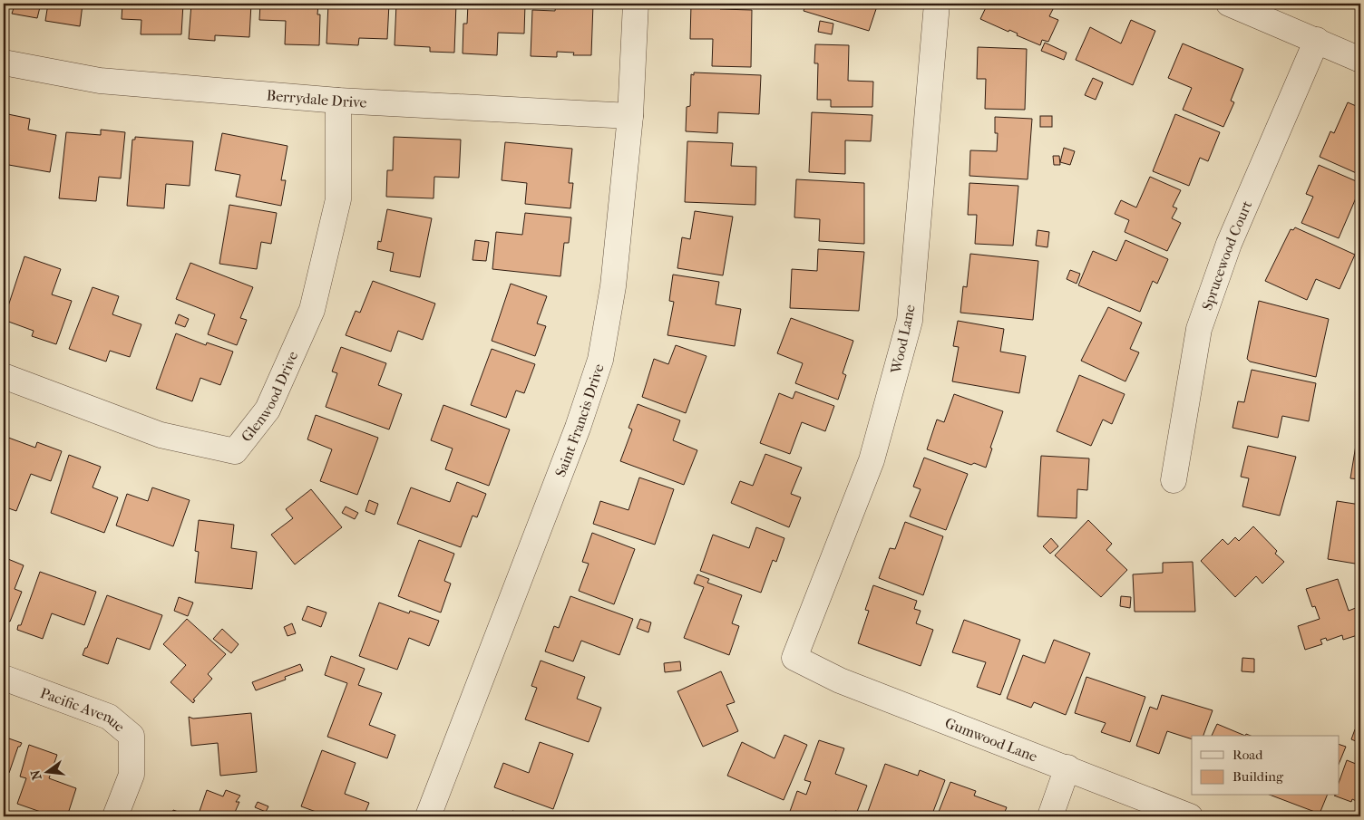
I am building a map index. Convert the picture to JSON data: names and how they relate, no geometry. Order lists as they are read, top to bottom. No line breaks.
{"streets":{"street":["Berrydale Drive","Sprucewood Court","Wood Lane","Glenwood Drive","Saint Francis Drive","Pacific Avenue","Gumwood Lane"]},"crossings":[["Berrydale Drive","Glenwood Drive"],["Berrydale Drive","Saint Francis Drive"],["Wood Lane","Gumwood Lane"]],"legend":["Road","Building"],"north":"left"}
